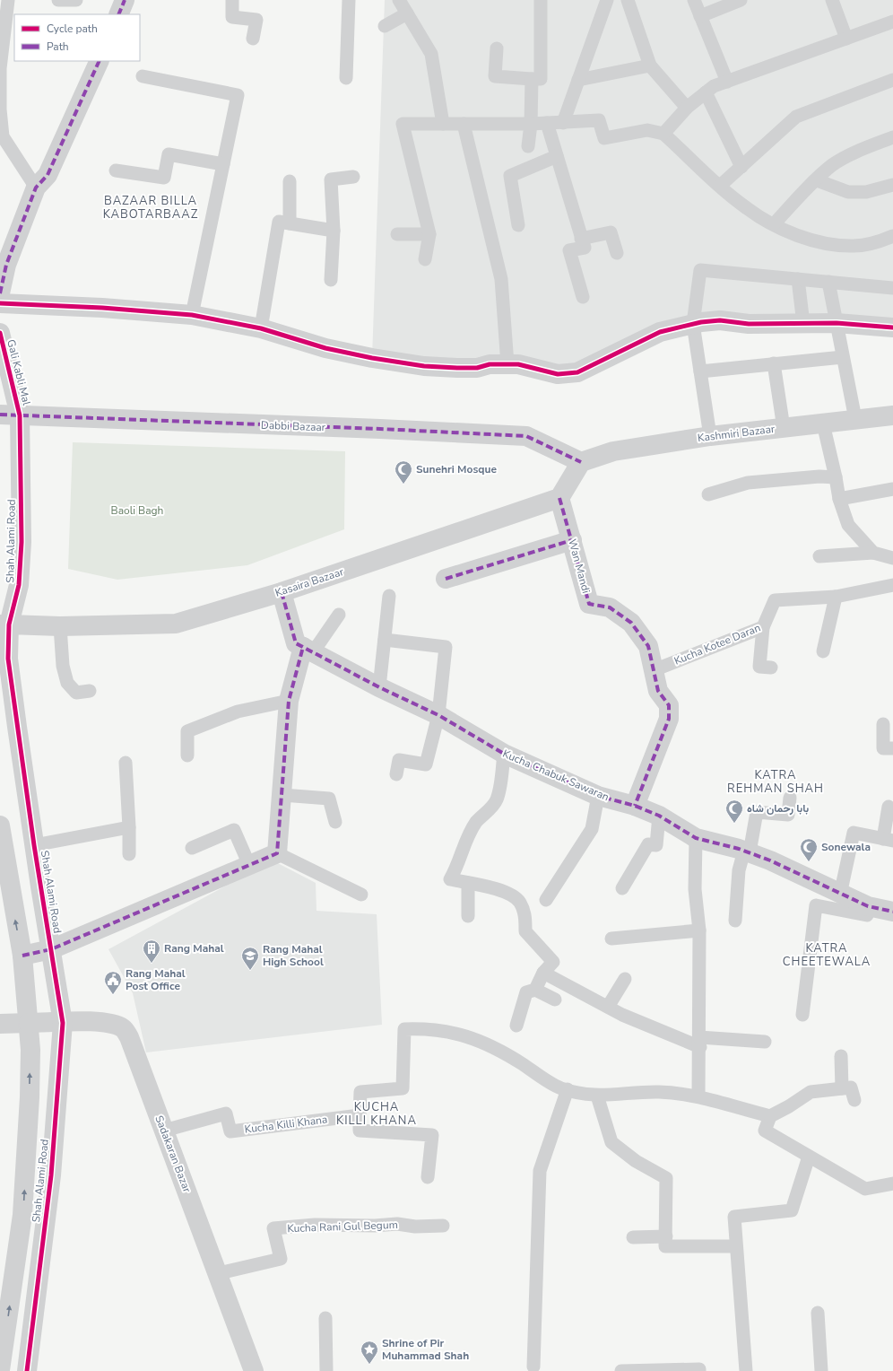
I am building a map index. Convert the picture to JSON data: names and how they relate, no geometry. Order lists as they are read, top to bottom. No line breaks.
{"streets":{"street":["Gali Kabli Mal","Dabbi Bazaar","Kashmiri Bazaar","Shah Alami Road","Wan Mandi","Kasaira Bazaar","Kucha Chabuk Sawaran","Sadakaran Bazar"],"lane":["Kucha Kotee Daran","Kucha Killi Khana","Kucha Rani Gul Begum"]},"crossings":[["Gali Kabli Mal","Dabbi Bazaar"],["Gali Kabli Mal","Shah Alami Road"],["Dabbi Bazaar","Kashmiri Bazaar"],["Dabbi Bazaar","Shah Alami Road"],["Shah Alami Road","Kasaira Bazaar"],["Shah Alami Road","Sadakaran Bazar"],["Wan Mandi","Kasaira Bazaar"],["Wan Mandi","Kucha Kotee Daran"],["Wan Mandi","Kucha Chabuk Sawaran"],["Kasaira Bazaar","Kucha Chabuk Sawaran"],["Kucha Killi Khana","Sadakaran Bazar"],["Sadakaran Bazar","Kucha Rani Gul Begum"]],"districts":["BAZAAR BILLA KABOTARBAAZ","KATRA REHMAN SHAH","KATRA CHEETEWALA","KUCHA KILLI KHANA"],"parks":["Baoli Bagh"],"places":{"mosque":["Sunehri Mosque","بابا رحمان شاہ","Sonewala"],"building":["Rang Mahal"],"school or university":["Rang Mahal High School"],"public building":["Rang Mahal Post Office"],"place":["Shrine of Pir Muhammad Shah"]},"legend":["Cycle path","Path"]}
